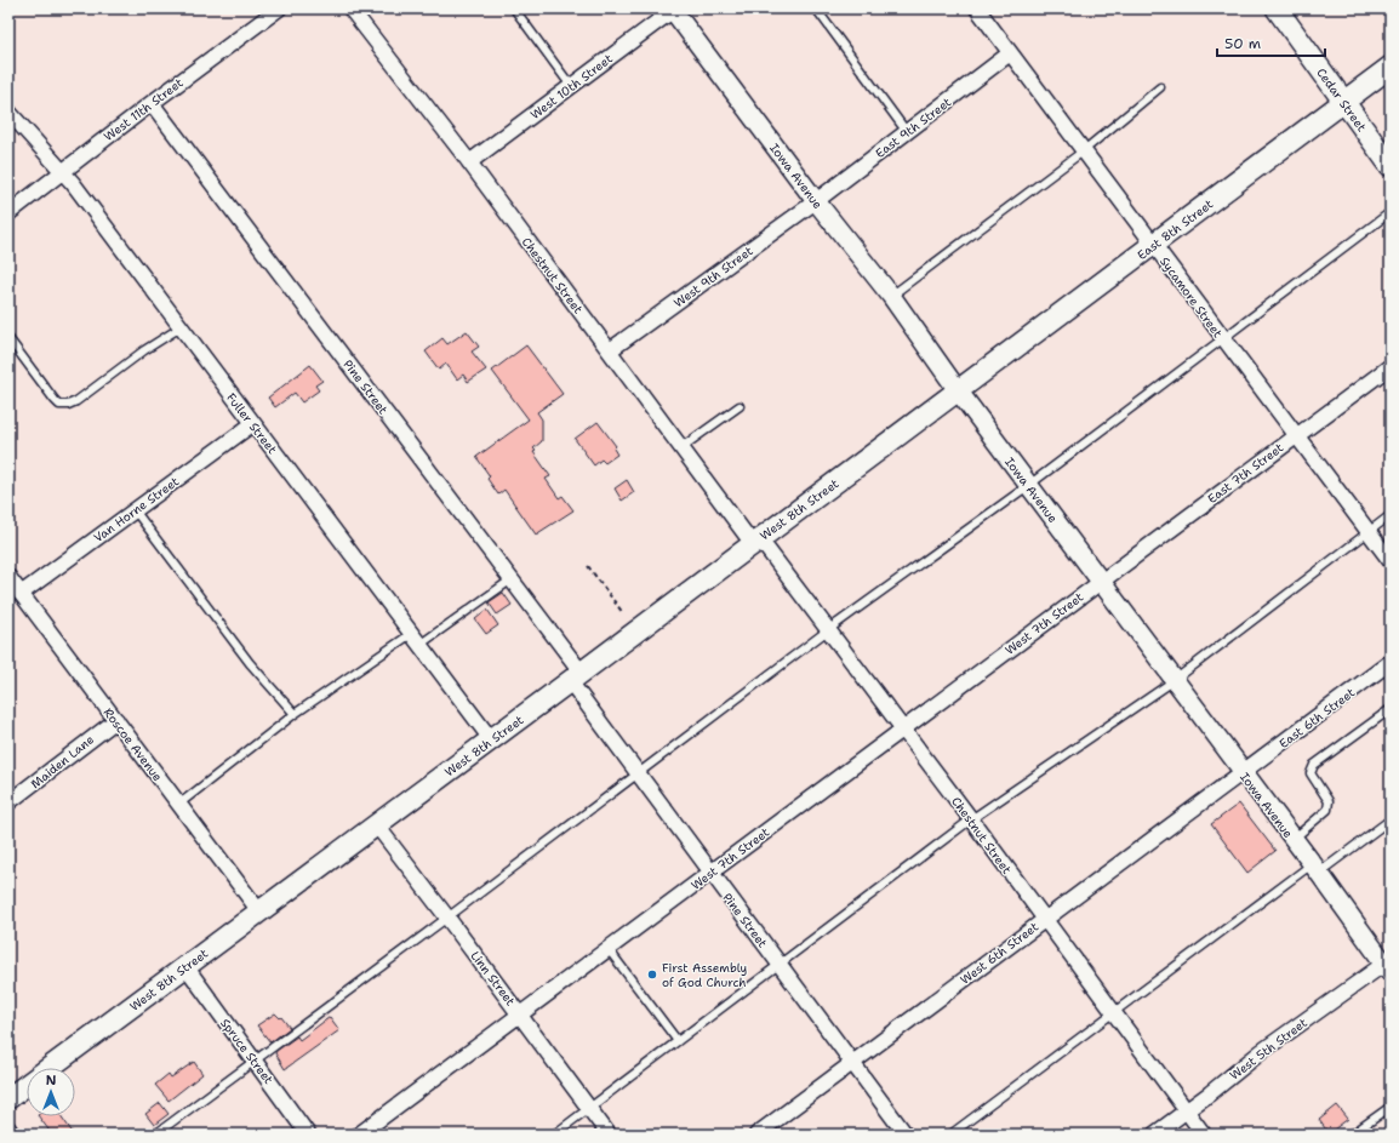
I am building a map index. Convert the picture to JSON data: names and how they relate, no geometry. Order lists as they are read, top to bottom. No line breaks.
{"streets":{"main road":["Cedar Street","East 8th Street","West 8th Street"],"street":["West 10th Street","West 11th Street","East 9th Street","Iowa Avenue","Chestnut Street","West 9th Street","Sycamore Street","Pine Street","Fuller Street","East 7th Street","Van Horne Street","West 7th Street","East 6th Street","Roscoe Avenue","Maiden Lane","West 6th Street","Linn Street","West 5th Street","Spruce Street"]},"crossings":[["West 10th Street","Iowa Avenue"],["West 10th Street","Chestnut Street"],["Cedar Street","East 8th Street"],["West 11th Street","Pine Street"],["West 11th Street","Fuller Street"],["East 9th Street","Iowa Avenue"],["East 9th Street","West 9th Street"],["East 9th Street","Sycamore Street"],["Iowa Avenue","East 8th Street"],["Iowa Avenue","West 9th Street"],["Iowa Avenue","East 7th Street"],["Iowa Avenue","West 8th Street"],["Iowa Avenue","West 7th Street"],["Iowa Avenue","East 6th Street"],["Iowa Avenue","West 6th Street"],["Iowa Avenue","West 5th Street"],["East 8th Street","Sycamore Street"],["East 8th Street","West 8th Street"],["Chestnut Street","West 9th Street"],["Chestnut Street","West 8th Street"],["Chestnut Street","West 7th Street"],["Chestnut Street","West 6th Street"],["Chestnut Street","West 5th Street"],["Sycamore Street","East 7th Street"],["Pine Street","West 8th Street"],["Pine Street","West 7th Street"],["Pine Street","West 6th Street"],["Fuller Street","Van Horne Street"],["Fuller Street","West 8th Street"],["East 7th Street","West 7th Street"],["Van Horne Street","Roscoe Avenue"],["West 8th Street","Roscoe Avenue"],["West 8th Street","Linn Street"],["West 8th Street","Spruce Street"],["West 7th Street","Linn Street"],["East 6th Street","West 6th Street"],["Roscoe Avenue","Maiden Lane"]],"places":["First Assembly of God Church"],"scale_bar":"50 m","north":"top"}
